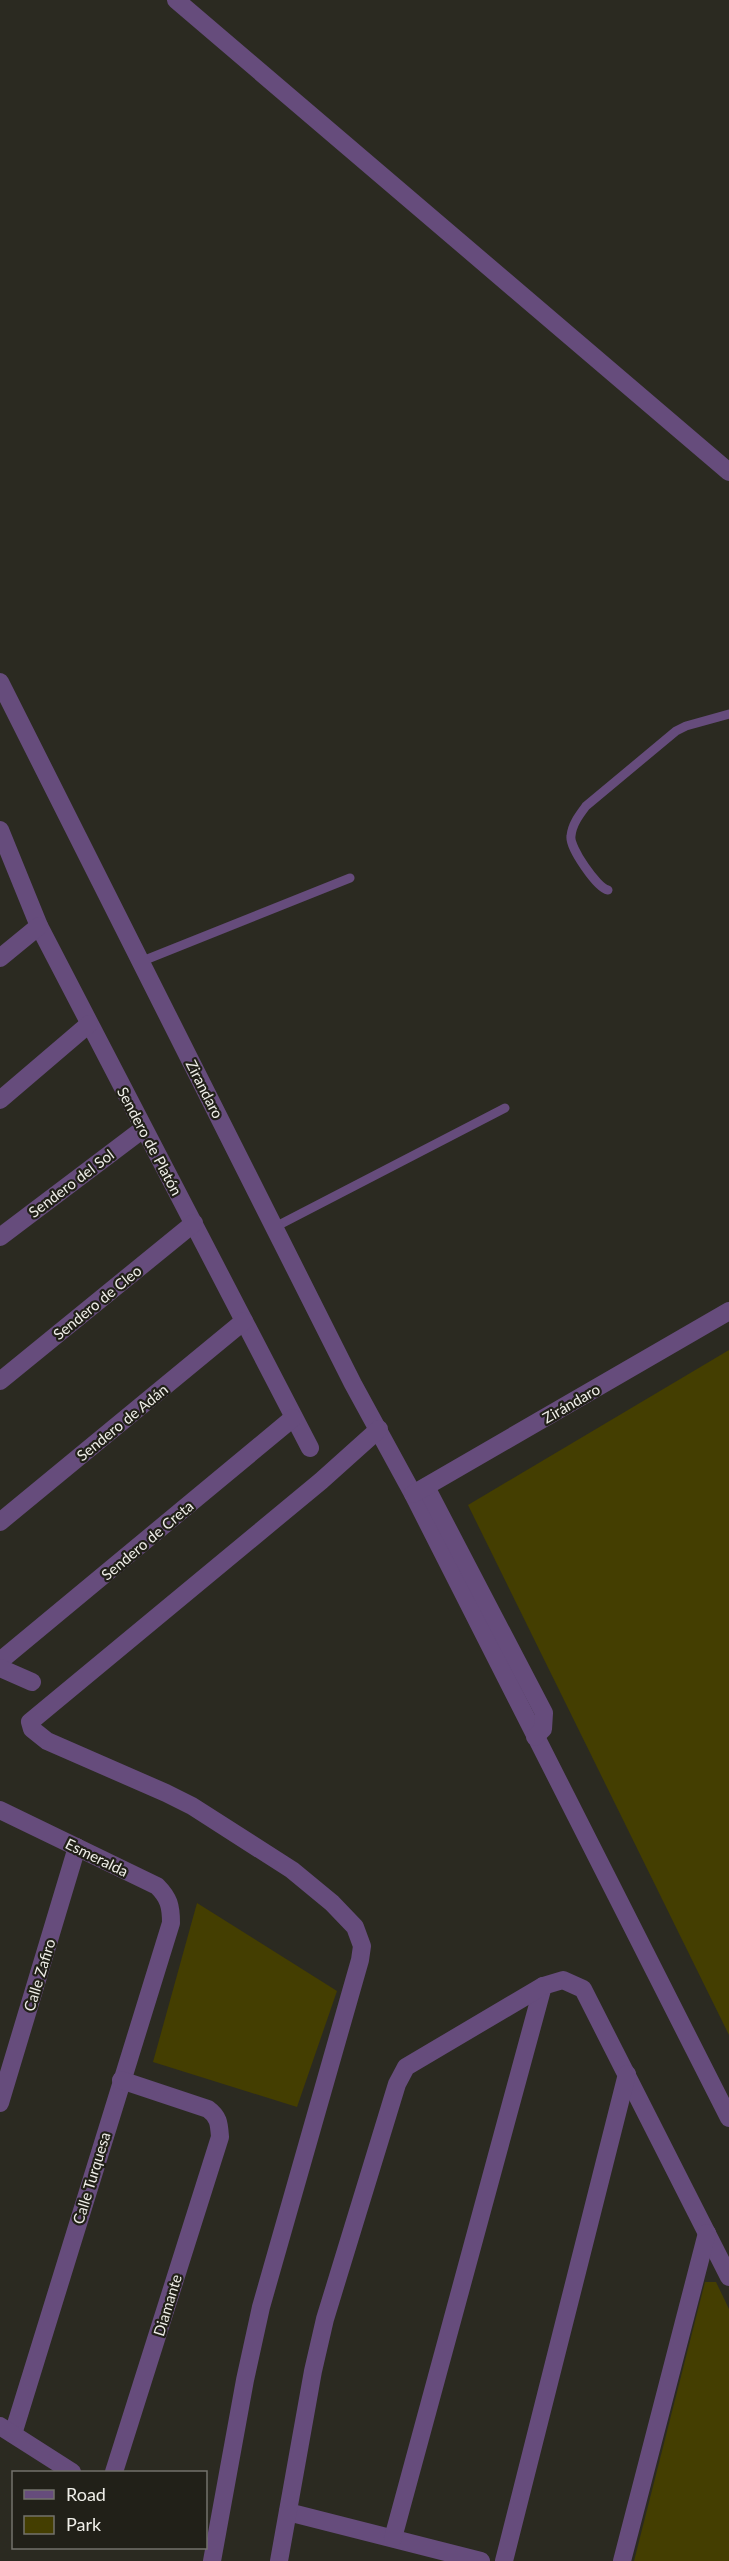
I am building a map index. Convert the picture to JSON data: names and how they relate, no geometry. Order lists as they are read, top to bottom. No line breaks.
{"streets":{"street":["Zirandaro","Sendero de Platón","Sendero del Sol","Sendero de Cleo","Zirándaro","Sendero de Adán","Sendero de Creta","Esmeralda","Calle Zafiro","Calle Turquesa","Diamante"]},"crossings":[["Zirandaro","Zirándaro"],["Sendero de Platón","Sendero del Sol"],["Sendero de Platón","Sendero de Cleo"],["Sendero de Platón","Sendero de Adán"],["Sendero de Platón","Sendero de Creta"],["Esmeralda","Calle Zafiro"],["Esmeralda","Calle Turquesa"],["Calle Turquesa","Diamante"]],"legend":["Road","Park"]}
